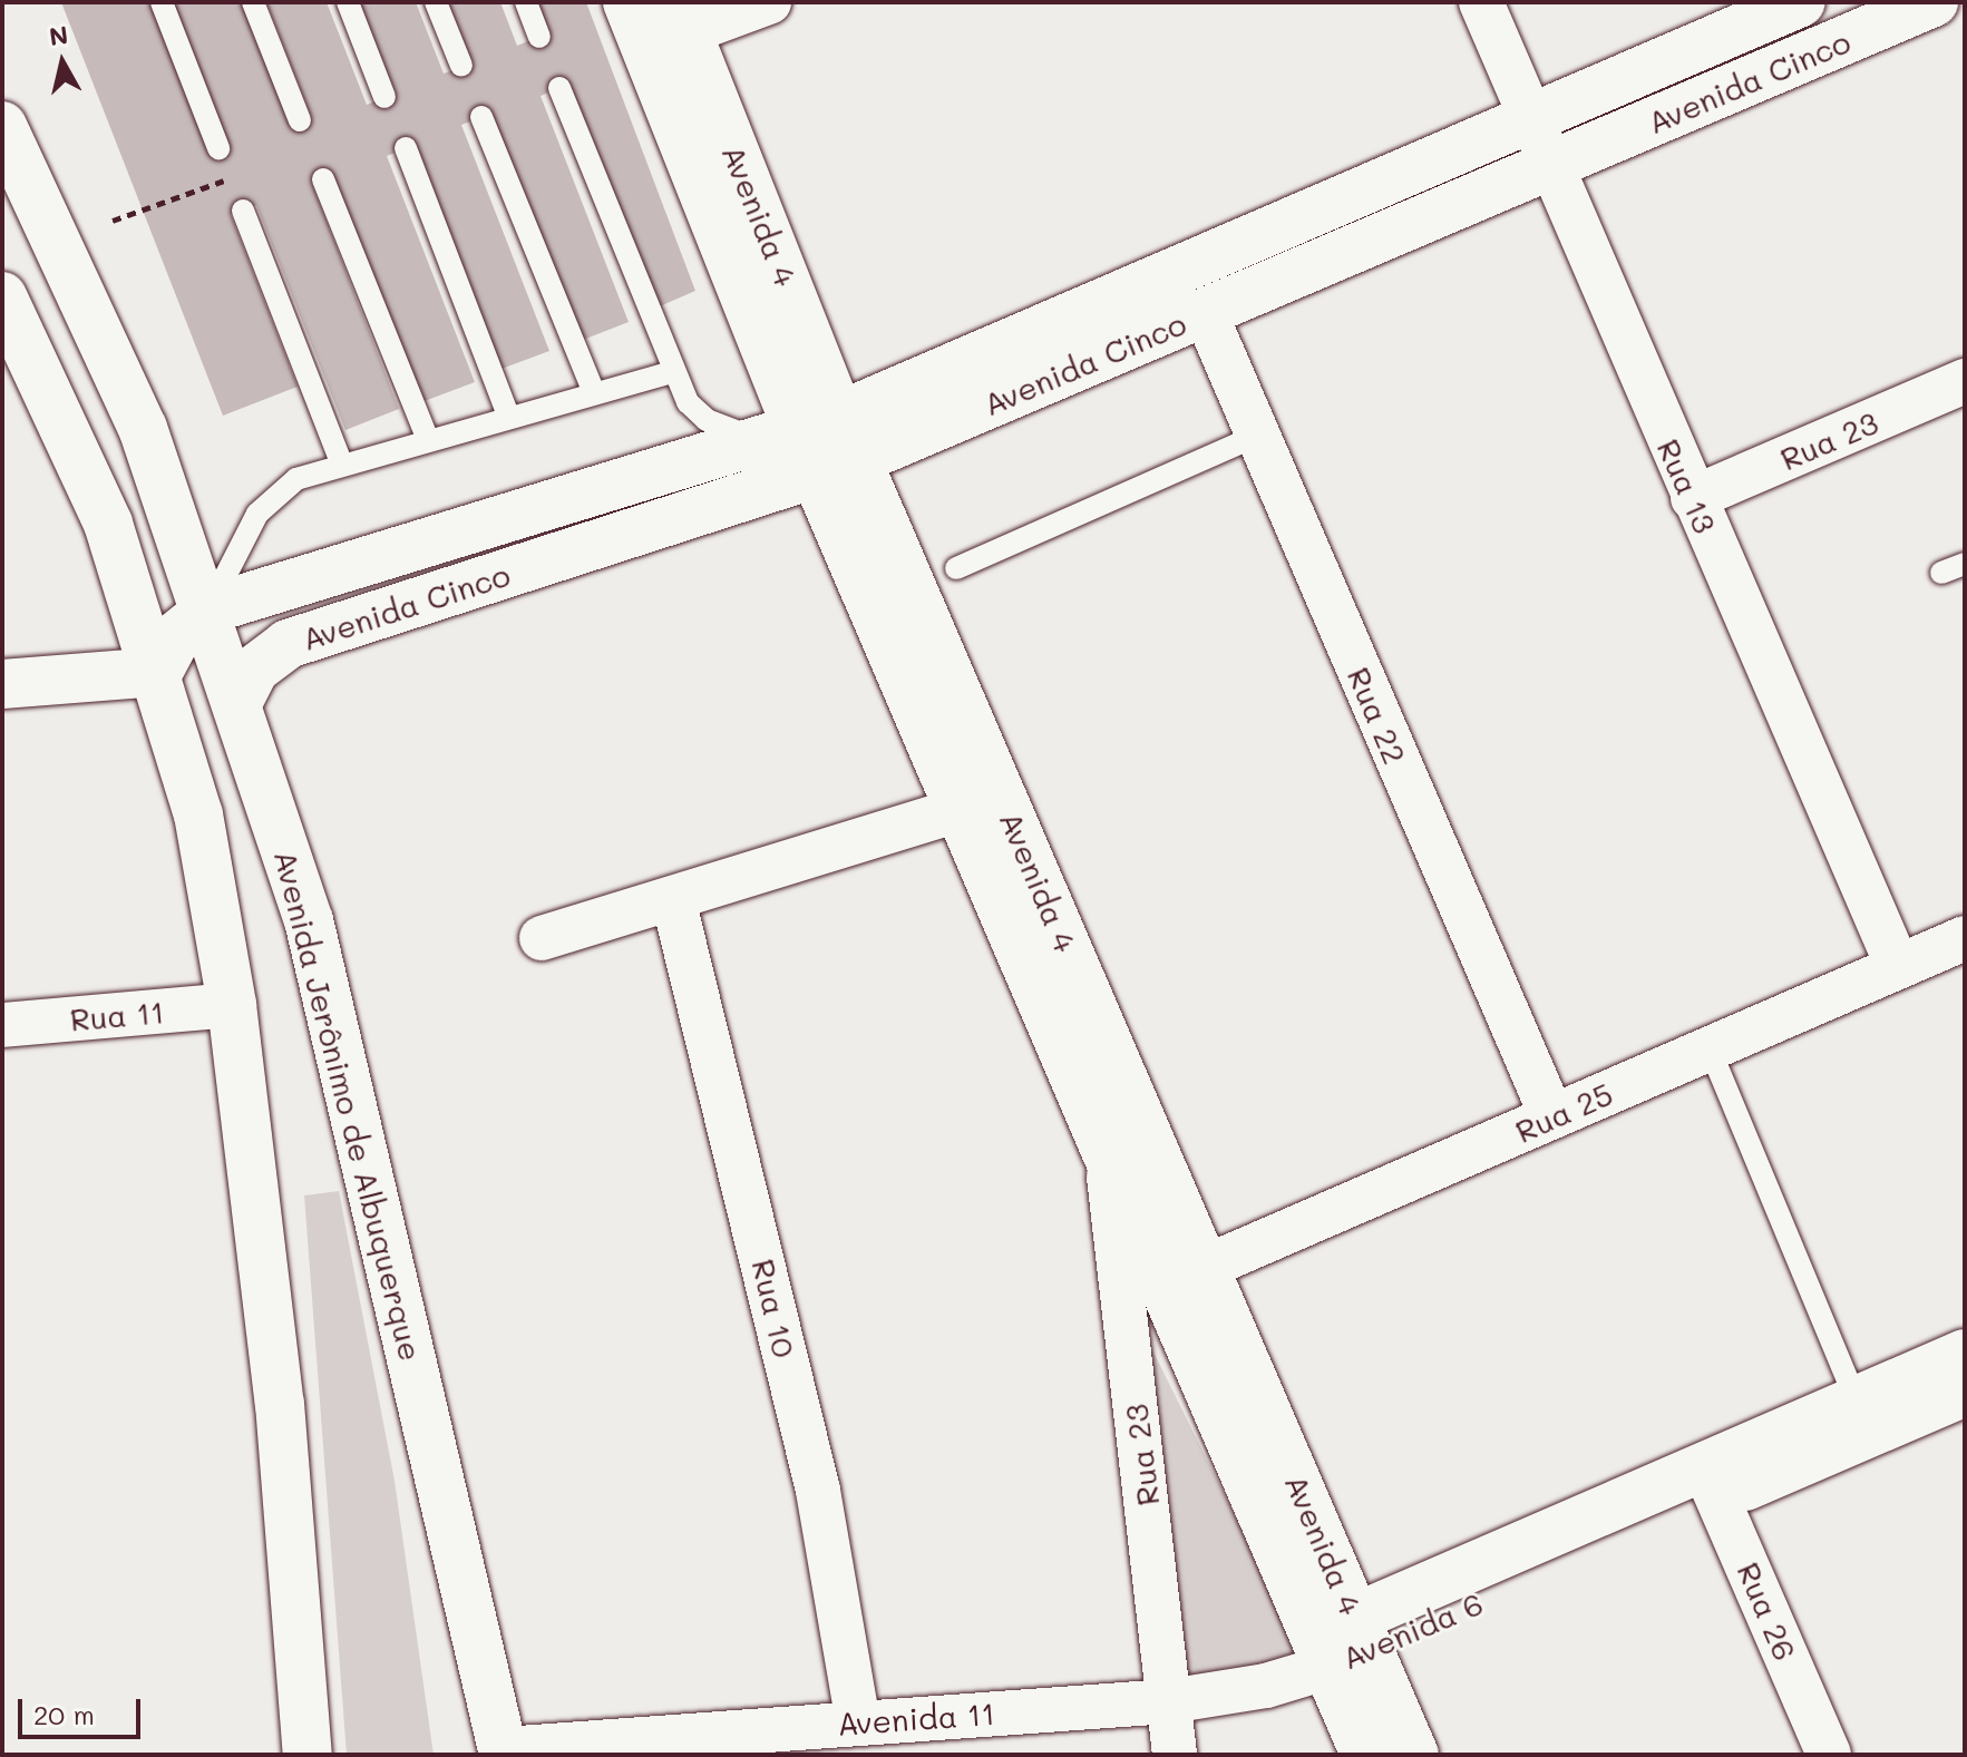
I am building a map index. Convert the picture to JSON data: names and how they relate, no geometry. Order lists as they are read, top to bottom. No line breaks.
{"streets":{"main road":["Avenida Cinco","Avenida 4","Avenida Jerônimo de Albuquerque","Avenida 6"],"street":["Rua 23","Rua 13","Rua 22","Rua 11","Rua 25","Rua 10","Rua 26","Avenida 11"]},"crossings":[["Avenida Cinco","Avenida 4"],["Avenida Cinco","Rua 13"],["Avenida Cinco","Rua 22"],["Avenida Cinco","Avenida Jerônimo de Albuquerque"],["Avenida 4","Rua 23"],["Avenida 4","Rua 25"],["Avenida 4","Avenida 6"],["Avenida 4","Avenida 11"],["Rua 23","Rua 13"],["Rua 23","Avenida 11"],["Rua 13","Rua 25"],["Rua 22","Rua 25"],["Avenida Jerônimo de Albuquerque","Avenida 11"],["Rua 10","Avenida 11"],["Rua 26","Avenida 6"],["Avenida 6","Avenida 11"]],"scale_bar":"20 m","north":"top"}
